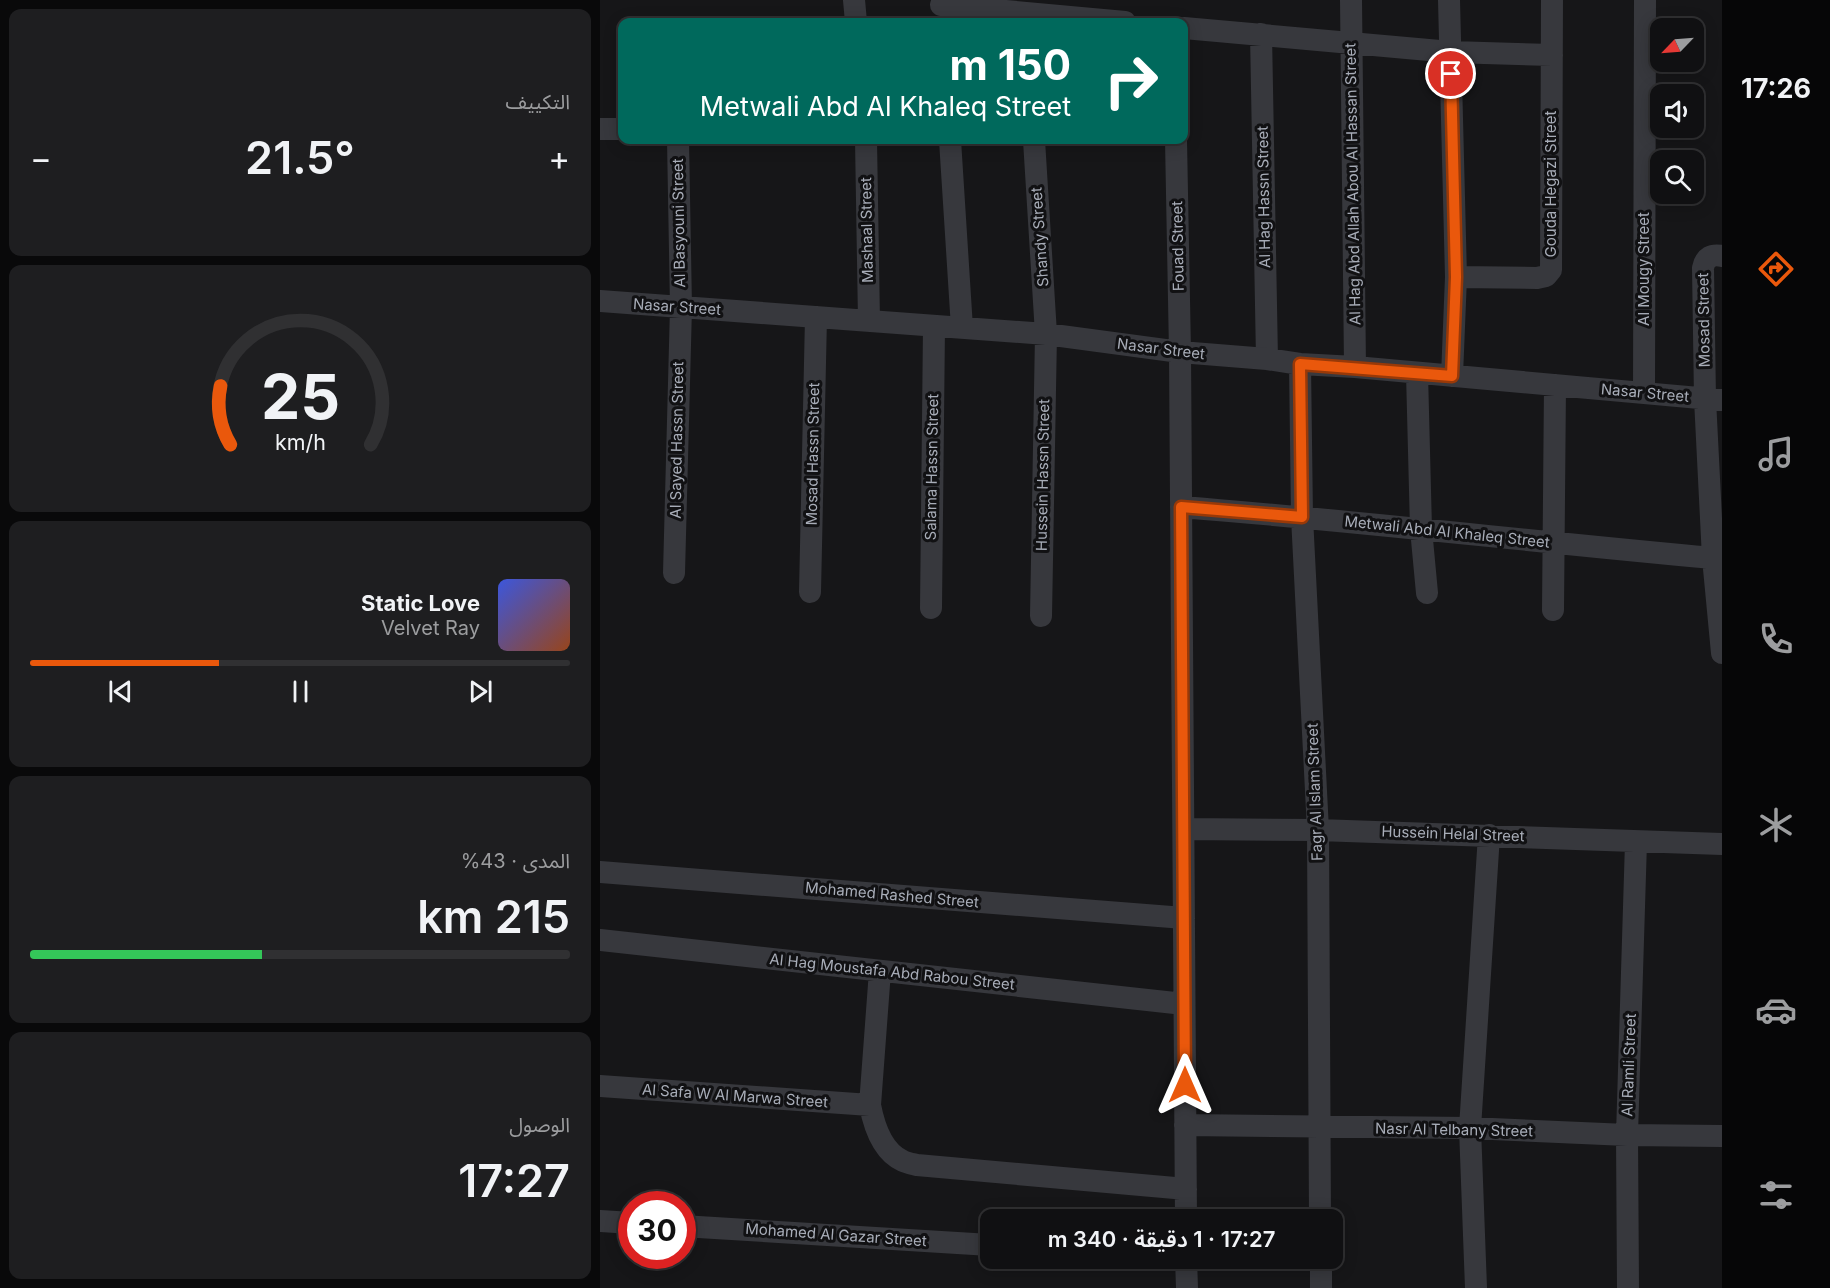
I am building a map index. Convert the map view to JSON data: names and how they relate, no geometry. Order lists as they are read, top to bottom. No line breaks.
{"streets":{"street":["Al Hag Abd Allah Abou Al Hassan Street","Gouda Hegazi Street","Al Hag Hassn Street","Al Basyouni Street","Mashaal Street","Shandy Street","Fouad Street","Al Mougy Street","Nasar Street","Mosad Street","Al Sayed Hassn Street","Mosad Hassn Street","Salama Hassn Street","Hussein Hassn Street","Metwali Abd Al Khaleq Street","Fagr Al Islam Street","Hussein Helal Street","Mohamed Rashed Street","Al Hag Moustafa Abd Rabou Street","Al Ramli Street","Al Safa W Al Marwa Street","Nasr Al Telbany Street","Mohamed Al Gazar Street"]},"crossings":[["Al Hag Abd Allah Abou Al Hassan Street","Nasar Street"],["Al Hag Hassn Street","Nasar Street"],["Al Basyouni Street","Nasar Street"],["Al Basyouni Street","Al Sayed Hassn Street"],["Mashaal Street","Nasar Street"],["Shandy Street","Nasar Street"],["Shandy Street","Hussein Hassn Street"],["Fouad Street","Nasar Street"],["Fouad Street","Metwali Abd Al Khaleq Street"],["Fouad Street","Hussein Helal Street"],["Fouad Street","Mohamed Rashed Street"],["Fouad Street","Al Hag Moustafa Abd Rabou Street"],["Fouad Street","Nasr Al Telbany Street"],["Al Mougy Street","Nasar Street"],["Nasar Street","Mosad Street"],["Nasar Street","Al Sayed Hassn Street"],["Nasar Street","Mosad Hassn Street"],["Nasar Street","Salama Hassn Street"],["Nasar Street","Hussein Hassn Street"],["Nasar Street","Fagr Al Islam Street"],["Metwali Abd Al Khaleq Street","Fagr Al Islam Street"],["Fagr Al Islam Street","Hussein Helal Street"],["Fagr Al Islam Street","Nasr Al Telbany Street"],["Hussein Helal Street","Al Ramli Street"],["Al Ramli Street","Nasr Al Telbany Street"]],"north":"bottom left","page":{"tabs":"17:26","tile":["التكييف",["المدى · 43%","215 km"],["الوصول","17:27"]],"turn":["150 m","Metwali Abd Al Khaleq Street"],"heat":["−","21.5°","+"],"song":["Static Love","Velvet Ray"],"limit":"30","trip":"17:27 · 1 دقيقة · 340 m","gauge":["25","km/h"]}}
